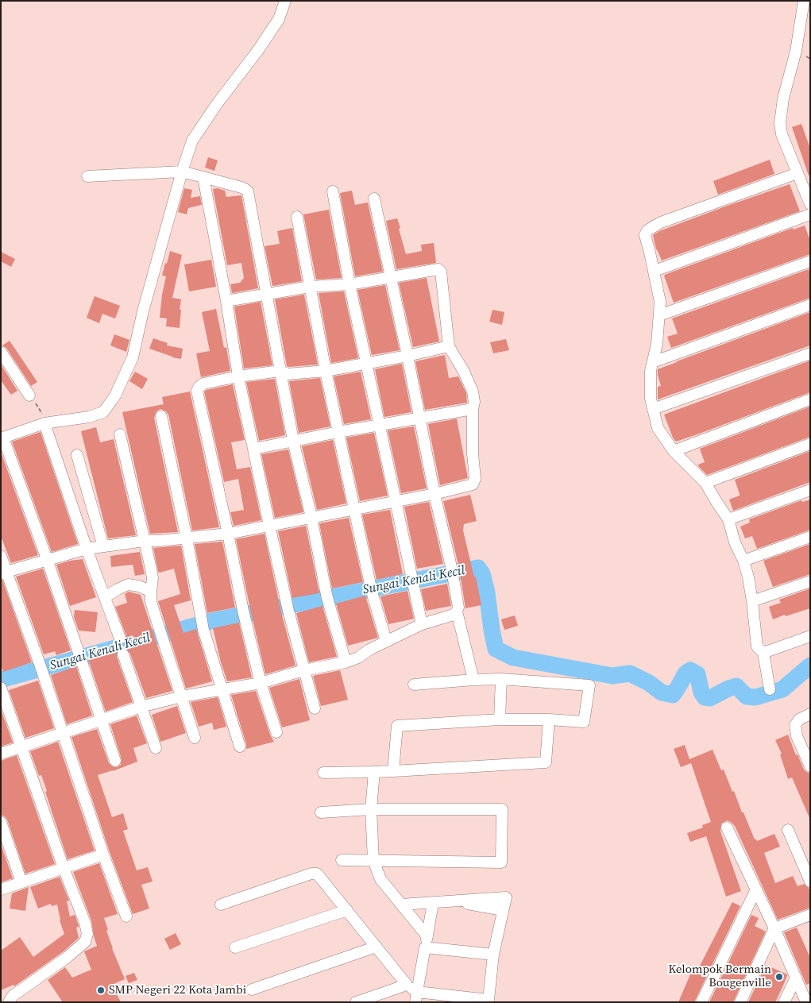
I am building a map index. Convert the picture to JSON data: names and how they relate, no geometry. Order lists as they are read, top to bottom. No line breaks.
{"water":["Sungai Kenali Kecil"],"places":["Kelompok Bermain Bougenville","SMP Negeri 22 Kota Jambi"]}
